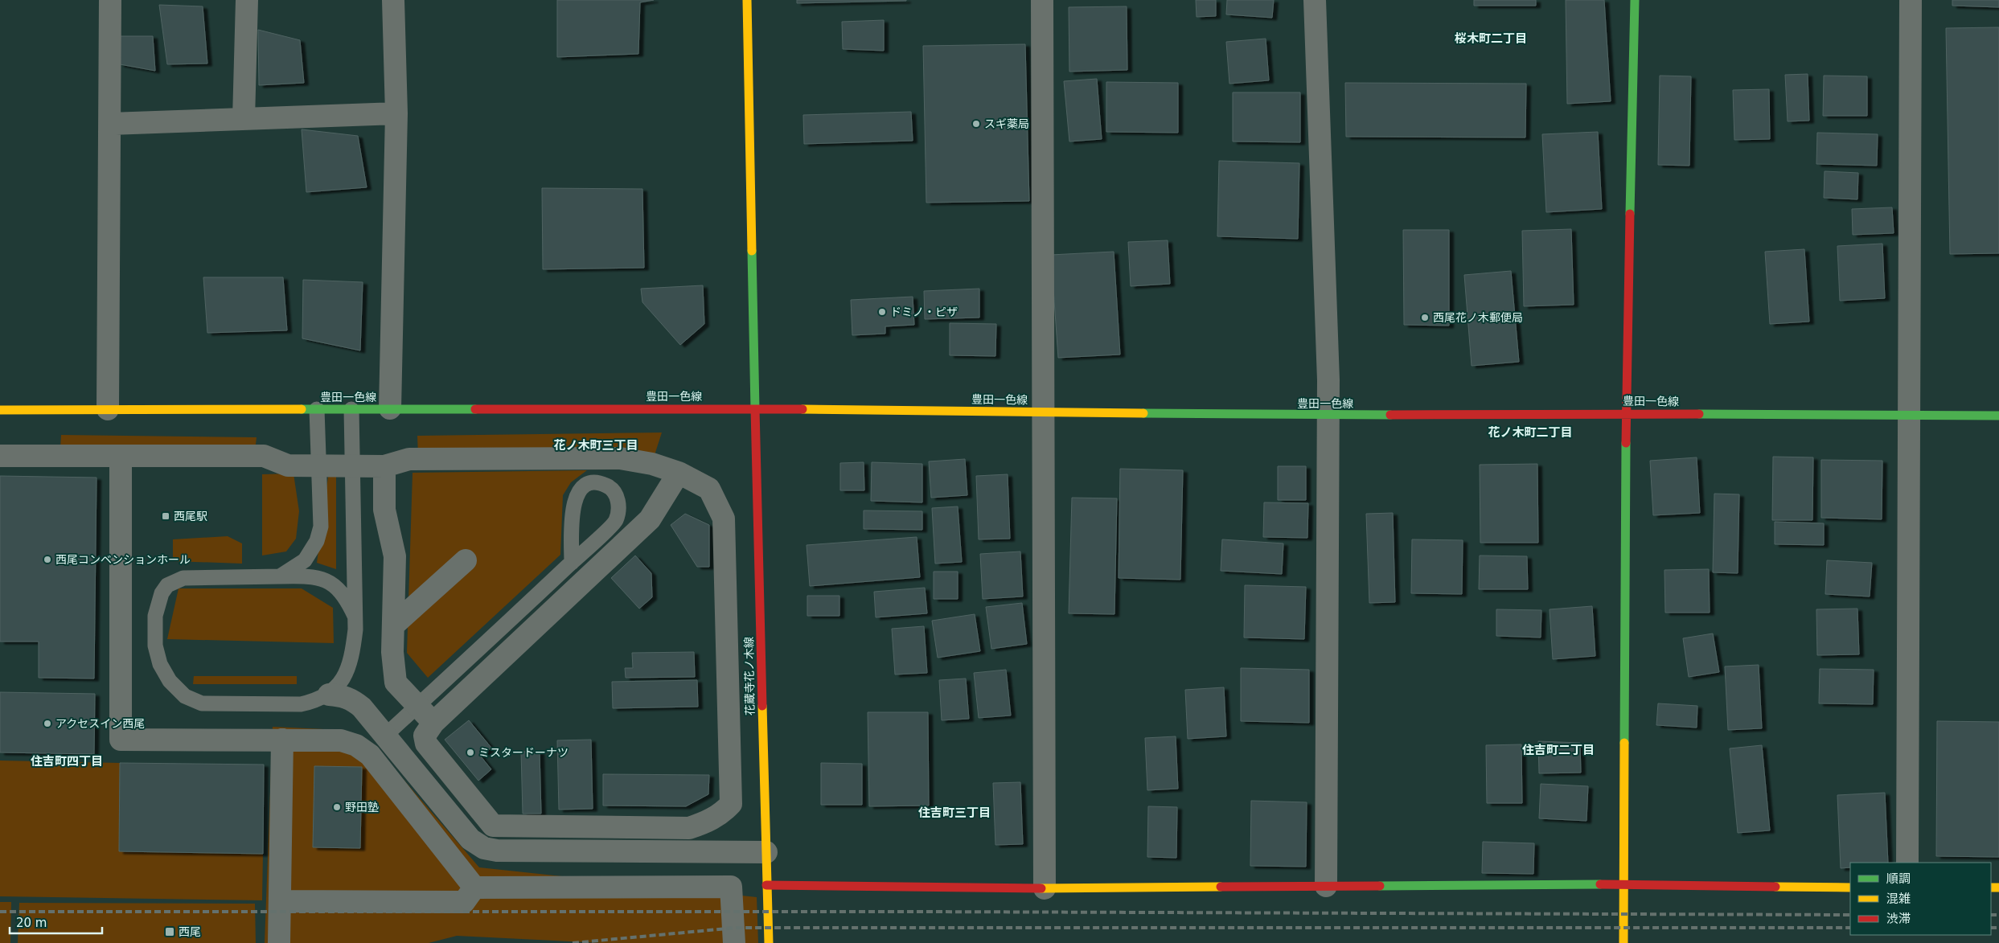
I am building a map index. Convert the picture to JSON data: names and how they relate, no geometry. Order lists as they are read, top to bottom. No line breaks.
{"streets":{"main road":["豊田一色線","花蔵寺花ノ木線"]},"crossings":[["豊田一色線","花蔵寺花ノ木線"]],"districts":["桜木町二丁目","花ノ木町二丁目","花ノ木町三丁目","住吉町二丁目","住吉町四丁目","住吉町三丁目"],"places":{"other":["スギ薬局","ドミノ・ピザ","西尾花ノ木郵便局","西尾コンベンションホール","アクセスイン西尾","ミスタードーナツ","野田塾"],"transit":["西尾駅","西尾"]},"legend":["順調","混雑","渋滞"],"scale_bar":"20 m"}
